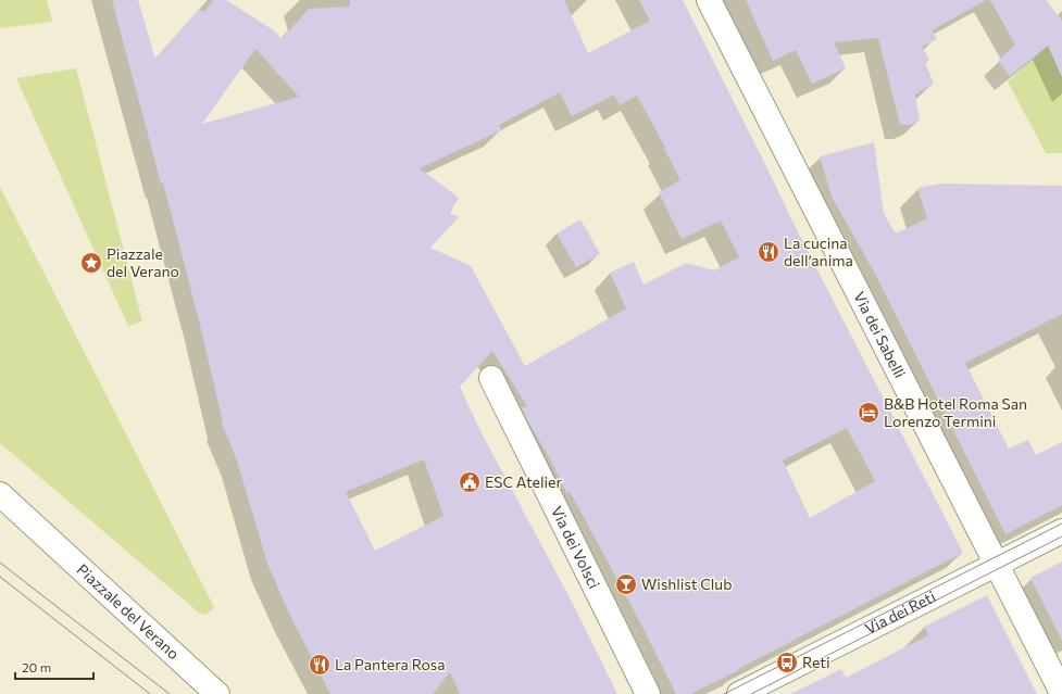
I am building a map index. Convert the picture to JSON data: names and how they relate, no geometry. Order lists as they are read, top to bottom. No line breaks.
{"streets":{"street":["Via dei Sabelli","Via dei Volsci","Piazzale del Verano","Via dei Reti"]},"crossings":[["Via dei Sabelli","Via dei Reti"]],"places":{"restaurant":["La cucina dell’anima","La Pantera Rosa"],"place":["Piazzale del Verano"],"hotel":["B&B Hotel Roma San Lorenzo Termini"],"public building":["ESC Atelier"],"bar":["Wishlist Club"],"bus stop":["Reti"]},"scale_bar":"20 m"}
